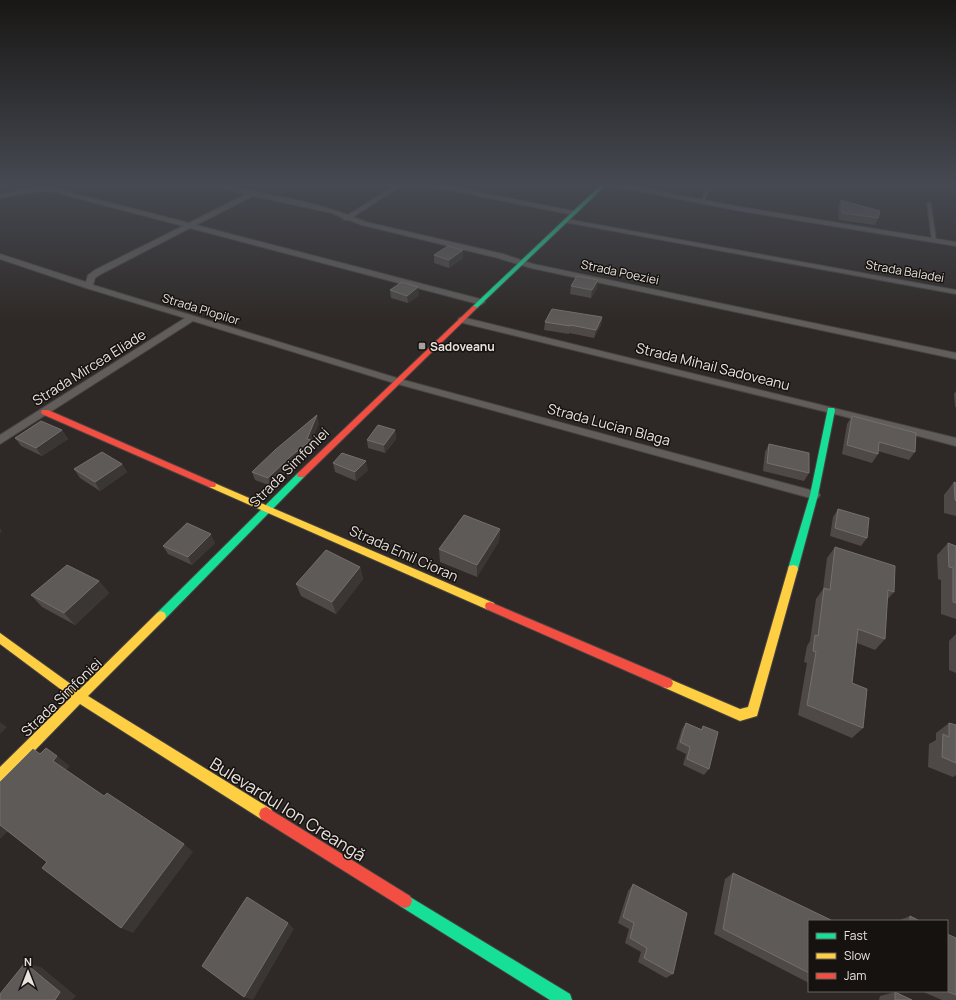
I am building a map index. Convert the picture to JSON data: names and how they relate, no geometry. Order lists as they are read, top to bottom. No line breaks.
{"streets":{"street":["Strada Baladei","Strada Poeziei","Strada Plopilor","Strada Mihail Sadoveanu","Strada Mircea Eliade","Strada Lucian Blaga","Strada Simfoniei","Strada Emil Cioran","Bulevardul Ion Creangă"]},"crossings":[["Strada Poeziei","Strada Simfoniei"],["Strada Plopilor","Strada Mircea Eliade"],["Strada Plopilor","Strada Lucian Blaga"],["Strada Plopilor","Strada Simfoniei"],["Strada Mihail Sadoveanu","Strada Simfoniei"],["Strada Mircea Eliade","Strada Emil Cioran"],["Strada Lucian Blaga","Strada Simfoniei"],["Strada Lucian Blaga","Strada Emil Cioran"],["Strada Simfoniei","Strada Emil Cioran"],["Strada Simfoniei","Bulevardul Ion Creangă"]],"places":{"transit":["Sadoveanu"]},"legend":["Fast","Slow","Jam"],"north":"top"}
